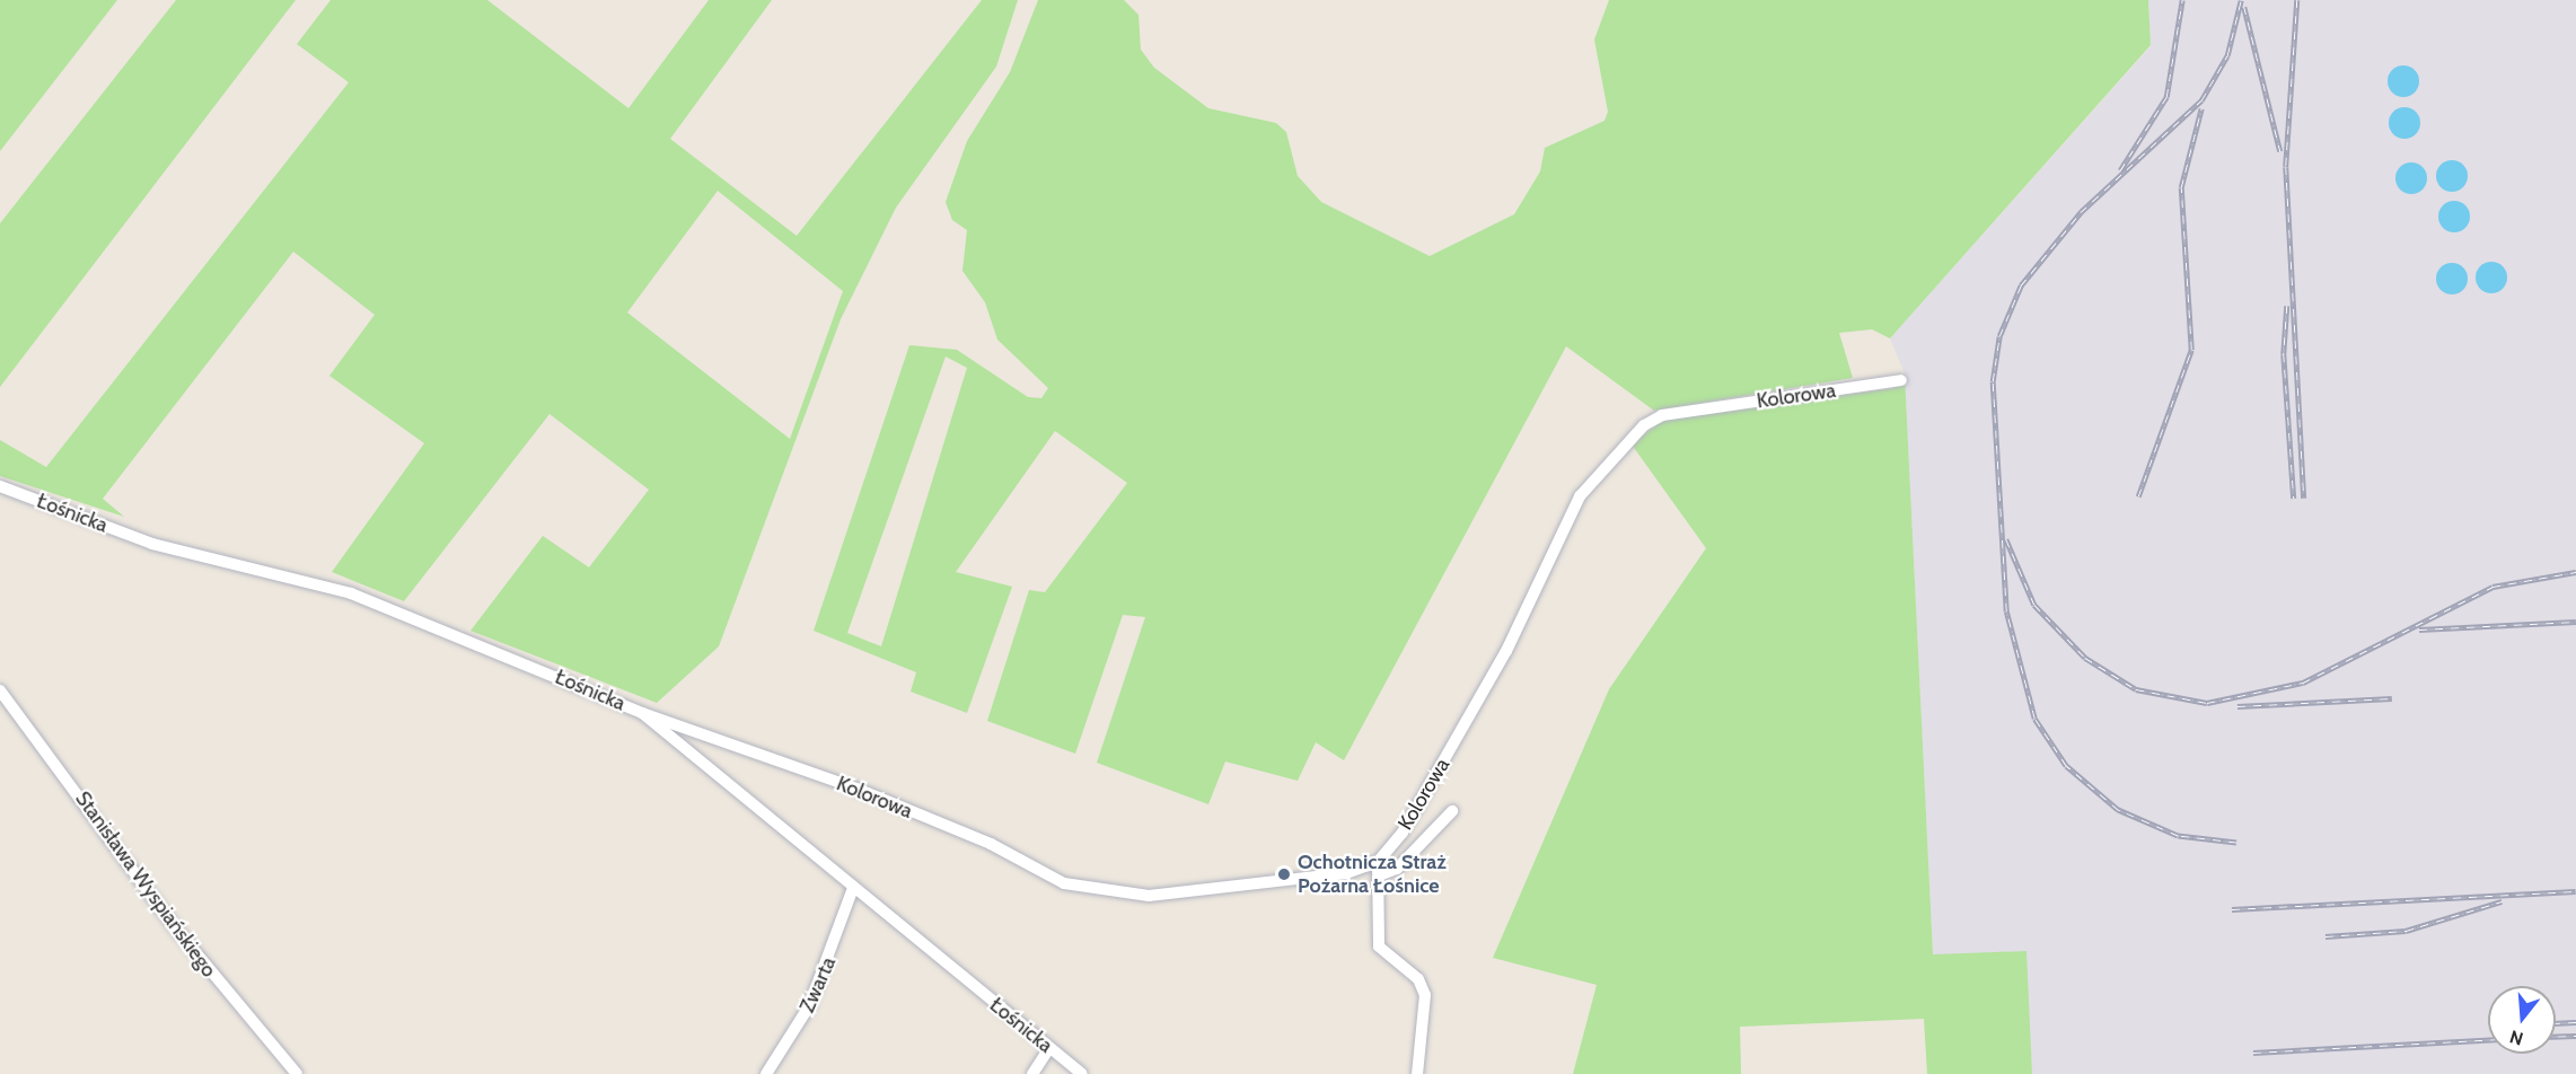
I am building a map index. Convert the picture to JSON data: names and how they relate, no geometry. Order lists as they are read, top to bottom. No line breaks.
{"streets":{"street":["Kolorowa","Łośnicka","Stanisława Wyspiańskiego","Zwarta"]},"crossings":[["Kolorowa","Łośnicka"],["Łośnicka","Zwarta"]],"places":["Ochotnicza Straż Pożarna Łośnice"],"north":"bottom"}
